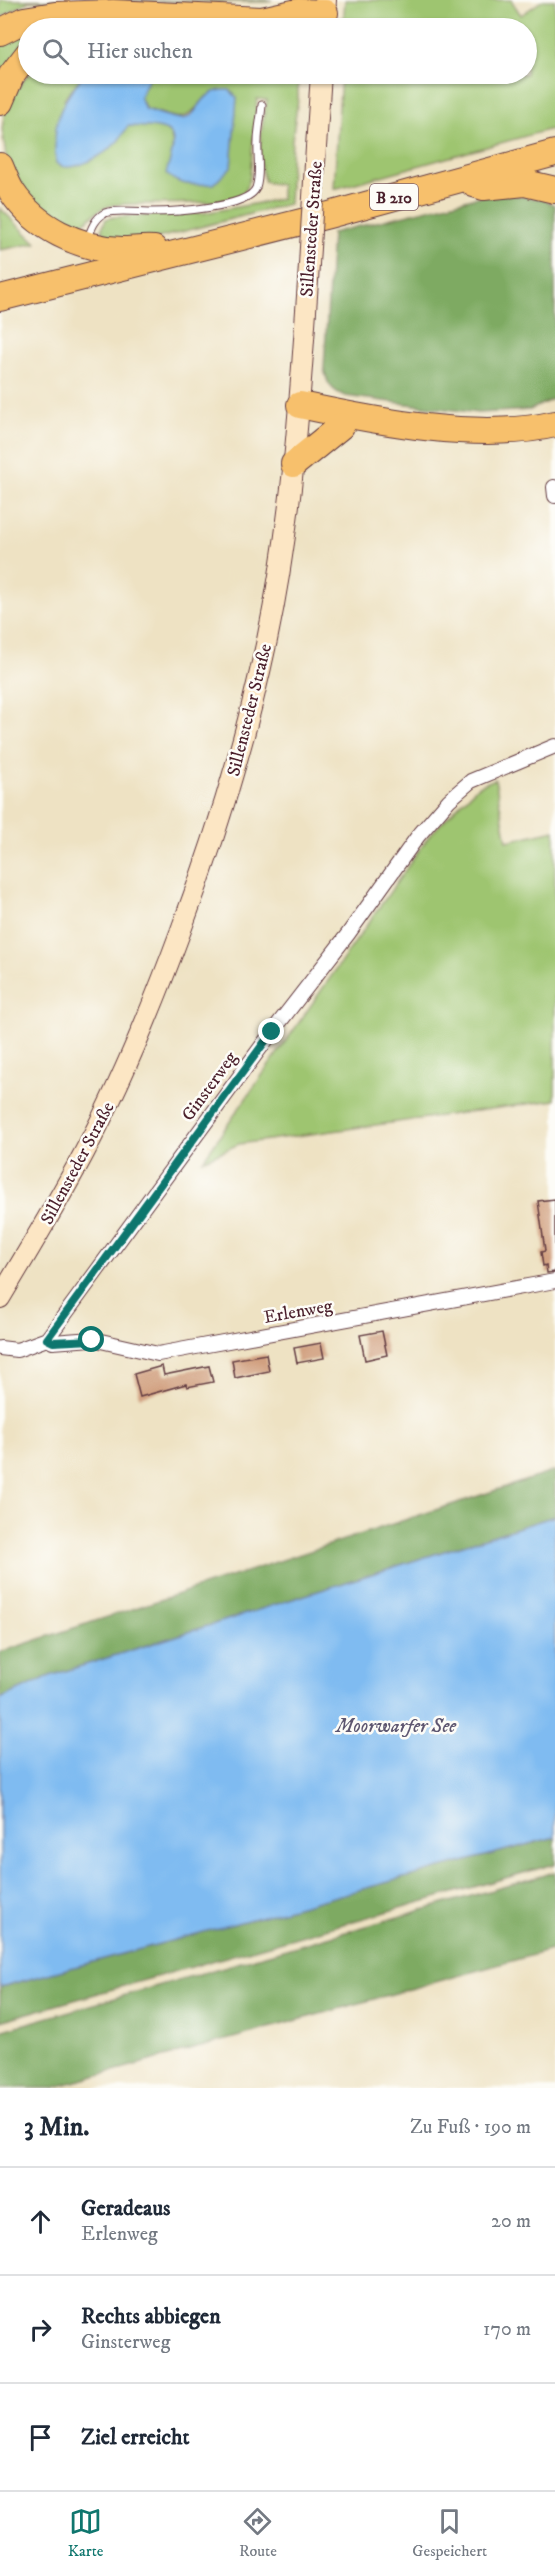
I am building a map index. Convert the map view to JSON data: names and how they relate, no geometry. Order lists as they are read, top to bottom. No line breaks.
{"streets":{"highway":["B 210"],"street":["Sillensteder Straße","Ginsterweg","Erlenweg"]},"crossings":[["Ginsterweg","Erlenweg"]],"water":["Moorwarfer See"],"page":{"search":"Hier suchen","heading":["3 Min.","Zu Fuß · 190 m"],"list":[["Geradeaus","Erlenweg","20 m"],["Rechts abbiegen","Ginsterweg","170 m"],"Ziel erreicht"],"nav":["Karte","Route","Gespeichert"]}}
